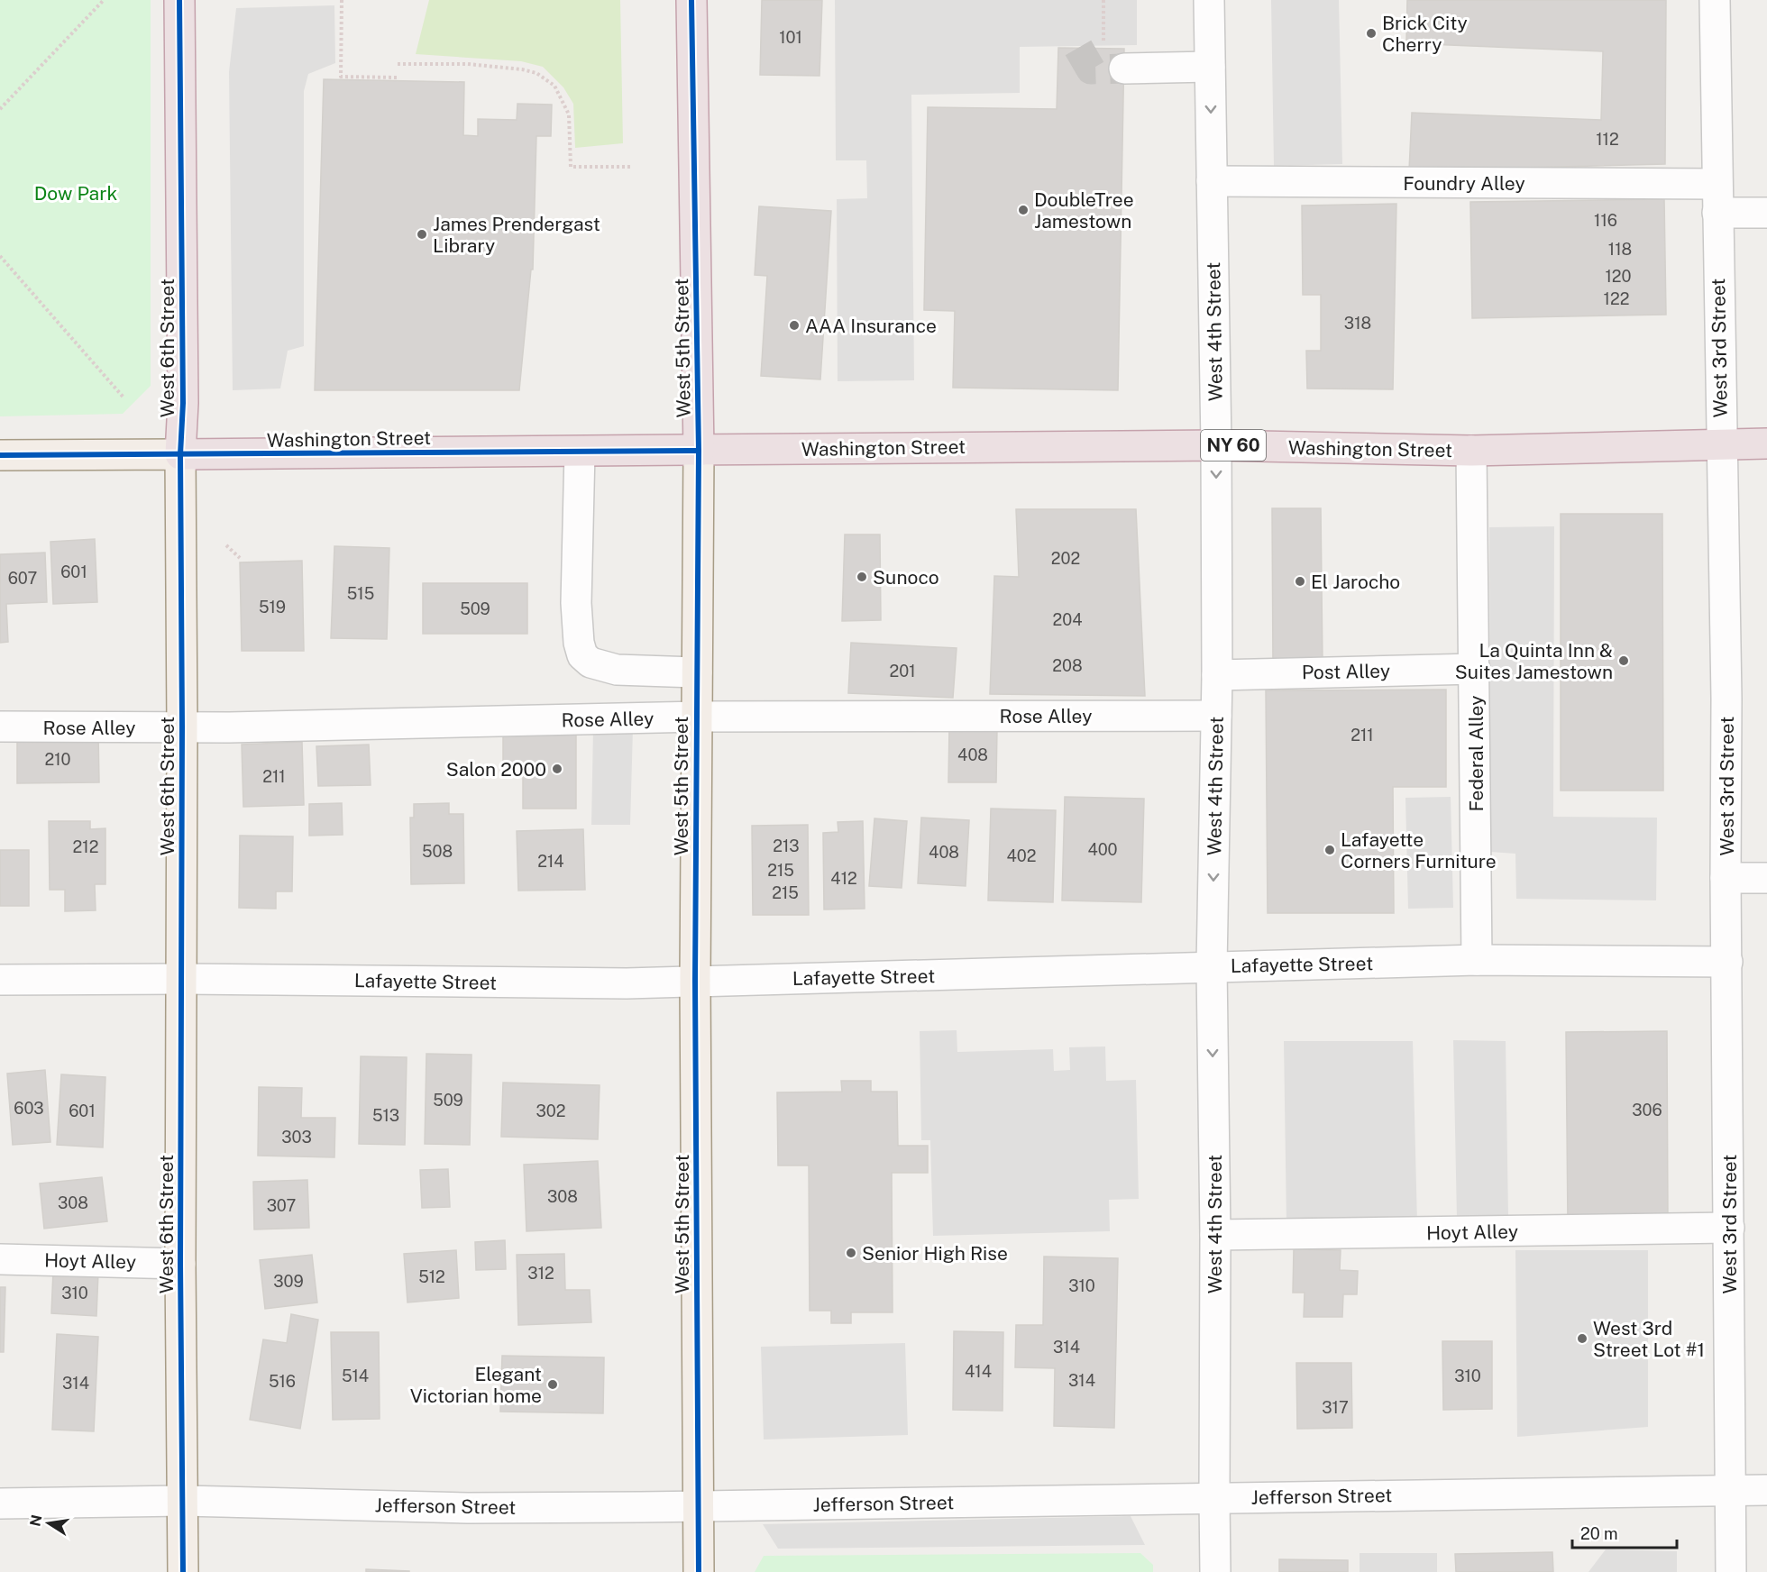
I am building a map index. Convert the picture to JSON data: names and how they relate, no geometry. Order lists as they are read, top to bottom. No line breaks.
{"streets":{"highway":["West 6th Street","West 5th Street","Washington Street","NY 60"],"street":["Foundry Alley","West 4th Street","West 3rd Street","Post Alley","Rose Alley","Federal Alley","Lafayette Street","Hoyt Alley","Jefferson Street"]},"crossings":[["Foundry Alley","West 4th Street"],["Foundry Alley","West 3rd Street"],["West 4th Street","Washington Street"],["West 4th Street","Post Alley"],["West 4th Street","Rose Alley"],["West 4th Street","Lafayette Street"],["West 4th Street","Hoyt Alley"],["West 4th Street","Jefferson Street"],["West 6th Street","Washington Street"],["West 6th Street","Rose Alley"],["West 6th Street","Lafayette Street"],["West 6th Street","Hoyt Alley"],["West 6th Street","Jefferson Street"],["West 5th Street","Washington Street"],["West 5th Street","Rose Alley"],["West 5th Street","Lafayette Street"],["West 5th Street","Jefferson Street"],["West 3rd Street","Washington Street"],["West 3rd Street","Lafayette Street"],["West 3rd Street","Hoyt Alley"],["West 3rd Street","Jefferson Street"],["Washington Street","Federal Alley"],["Post Alley","Federal Alley"],["Federal Alley","Lafayette Street"]],"one_way":["West 4th Street"],"parks":["Dow Park"],"places":["Brick City Cherry","DoubleTree Jamestown","James Prendergast Library","AAA Insurance","Sunoco","El Jarocho","La Quinta Inn & Suites Jamestown","Salon 2000","Lafayette Corners Furniture","Senior High Rise","West 3rd Street Lot #1","Elegant Victorian home"],"house_numbers":["101","112","116","118","120","122","318","202","601","607","515","519","509","204","208","201","211","408","210","211","213","212","400","508","408","402","214","215","412","215","509","603","306","601","302","513","303","308","308","307","312","512","309","310","310","314","414","514","310","314","516","314","317"],"scale_bar":"20 m","north":"left"}
